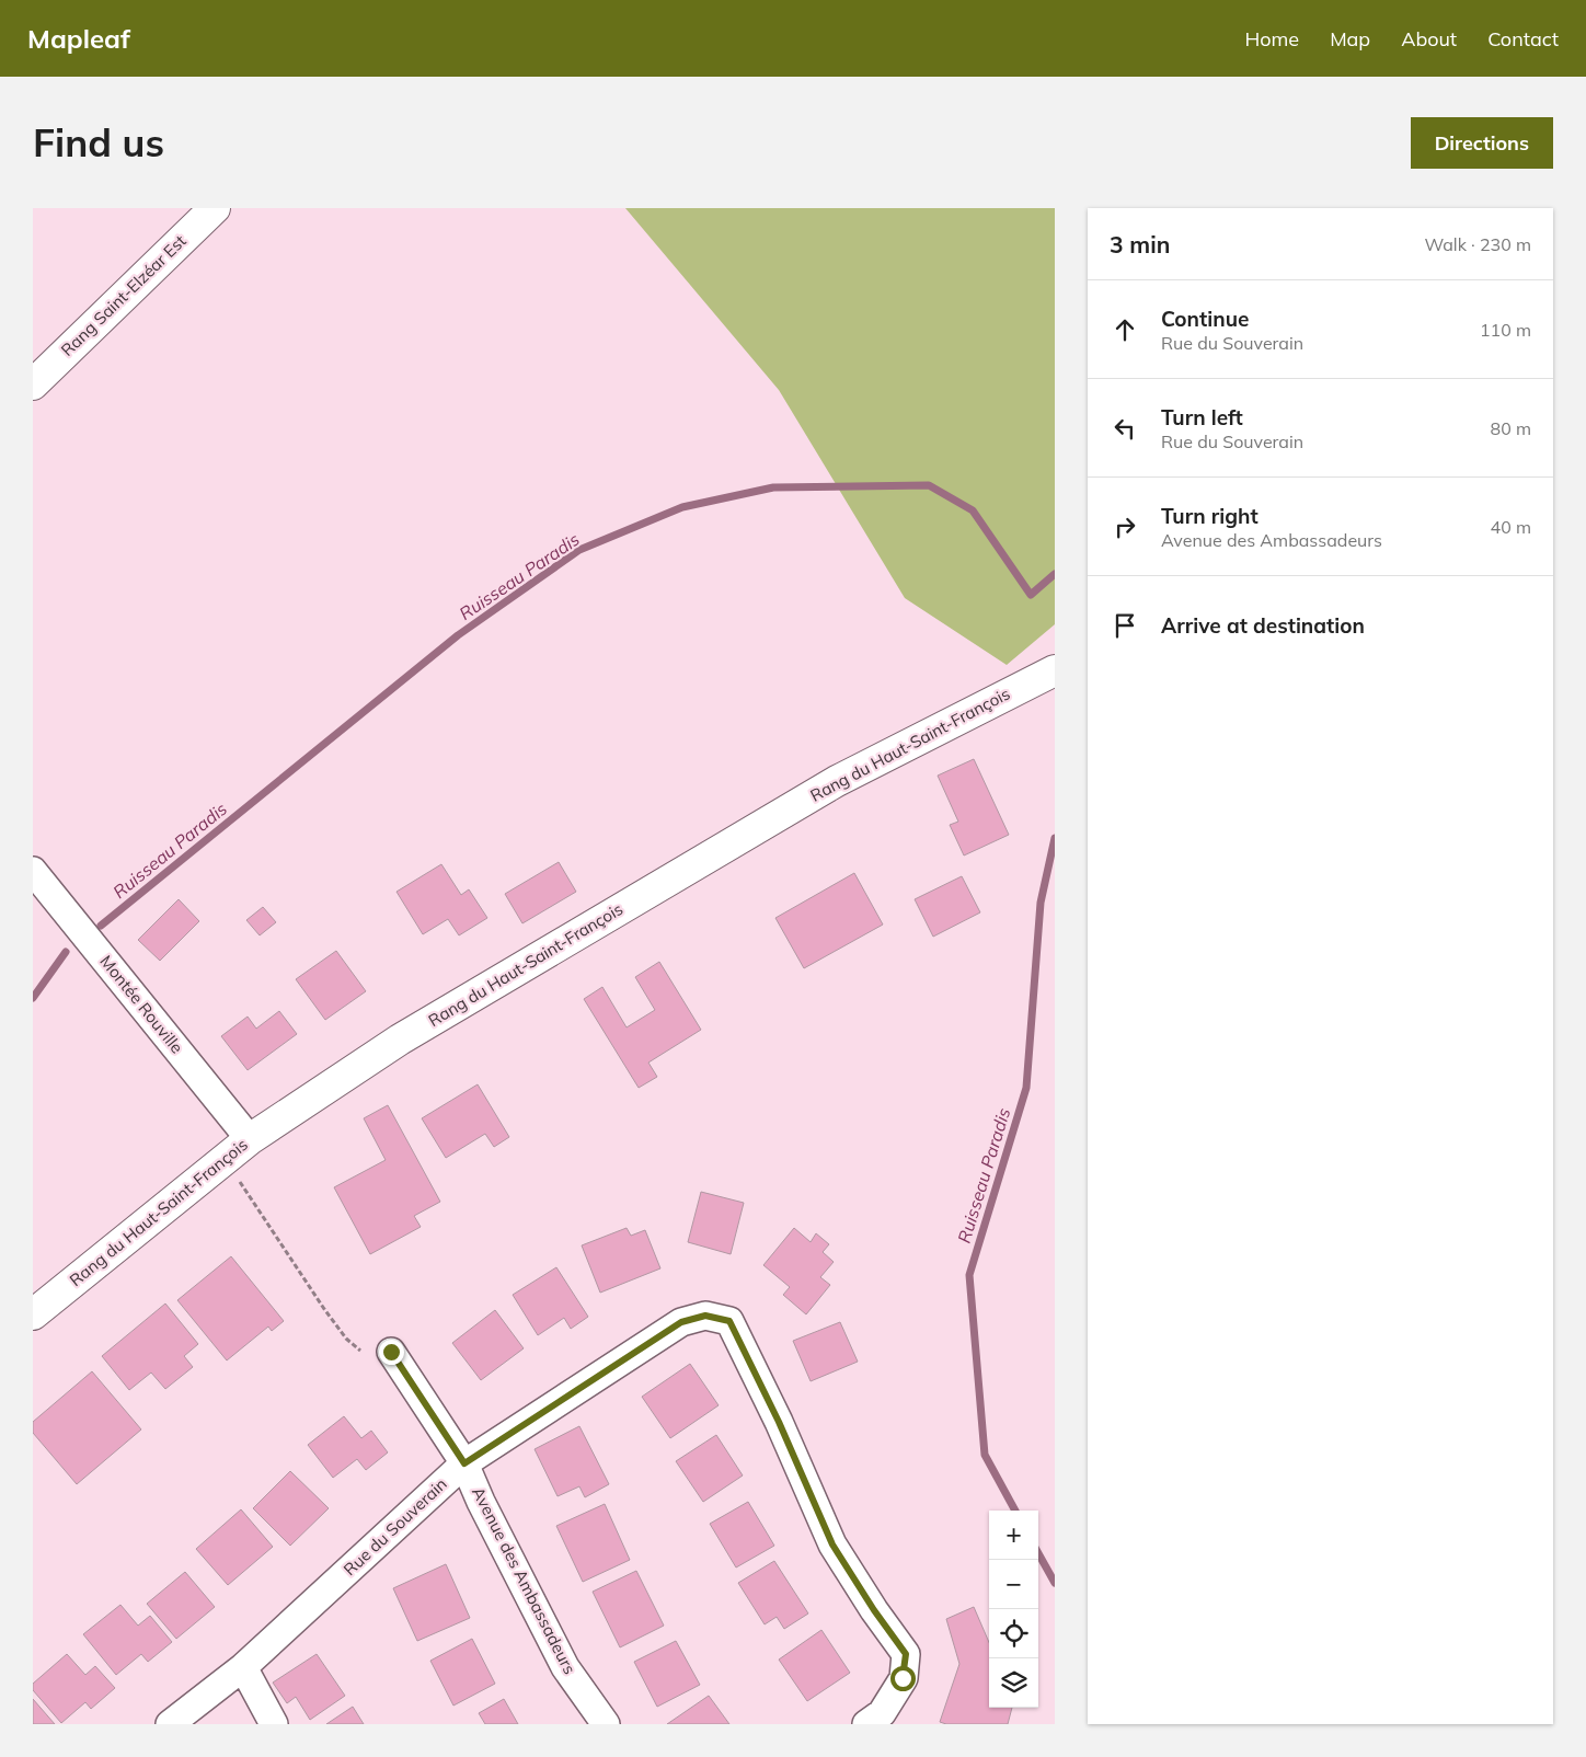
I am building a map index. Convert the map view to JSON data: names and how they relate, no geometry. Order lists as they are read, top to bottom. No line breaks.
{"streets":{"street":["Rang Saint-Elzéar Est","Rang du Haut-Saint-François","Montée Rouville","Rue du Souverain","Avenue des Ambassadeurs"]},"crossings":[["Rang du Haut-Saint-François","Montée Rouville"],["Rue du Souverain","Avenue des Ambassadeurs"]],"water":["Ruisseau Paradis"],"page":{"header":"Mapleaf","nav":["Home","Map","About","Contact"],"buttons":"Directions","title":"Find us","heading":["3 min","Walk · 230 m"],"list":[["Continue","Rue du Souverain","110 m"],["Turn left","Rue du Souverain","80 m"],["Turn right","Avenue des Ambassadeurs","40 m"],"Arrive at destination"],"map_buttons":["+","−"]}}
